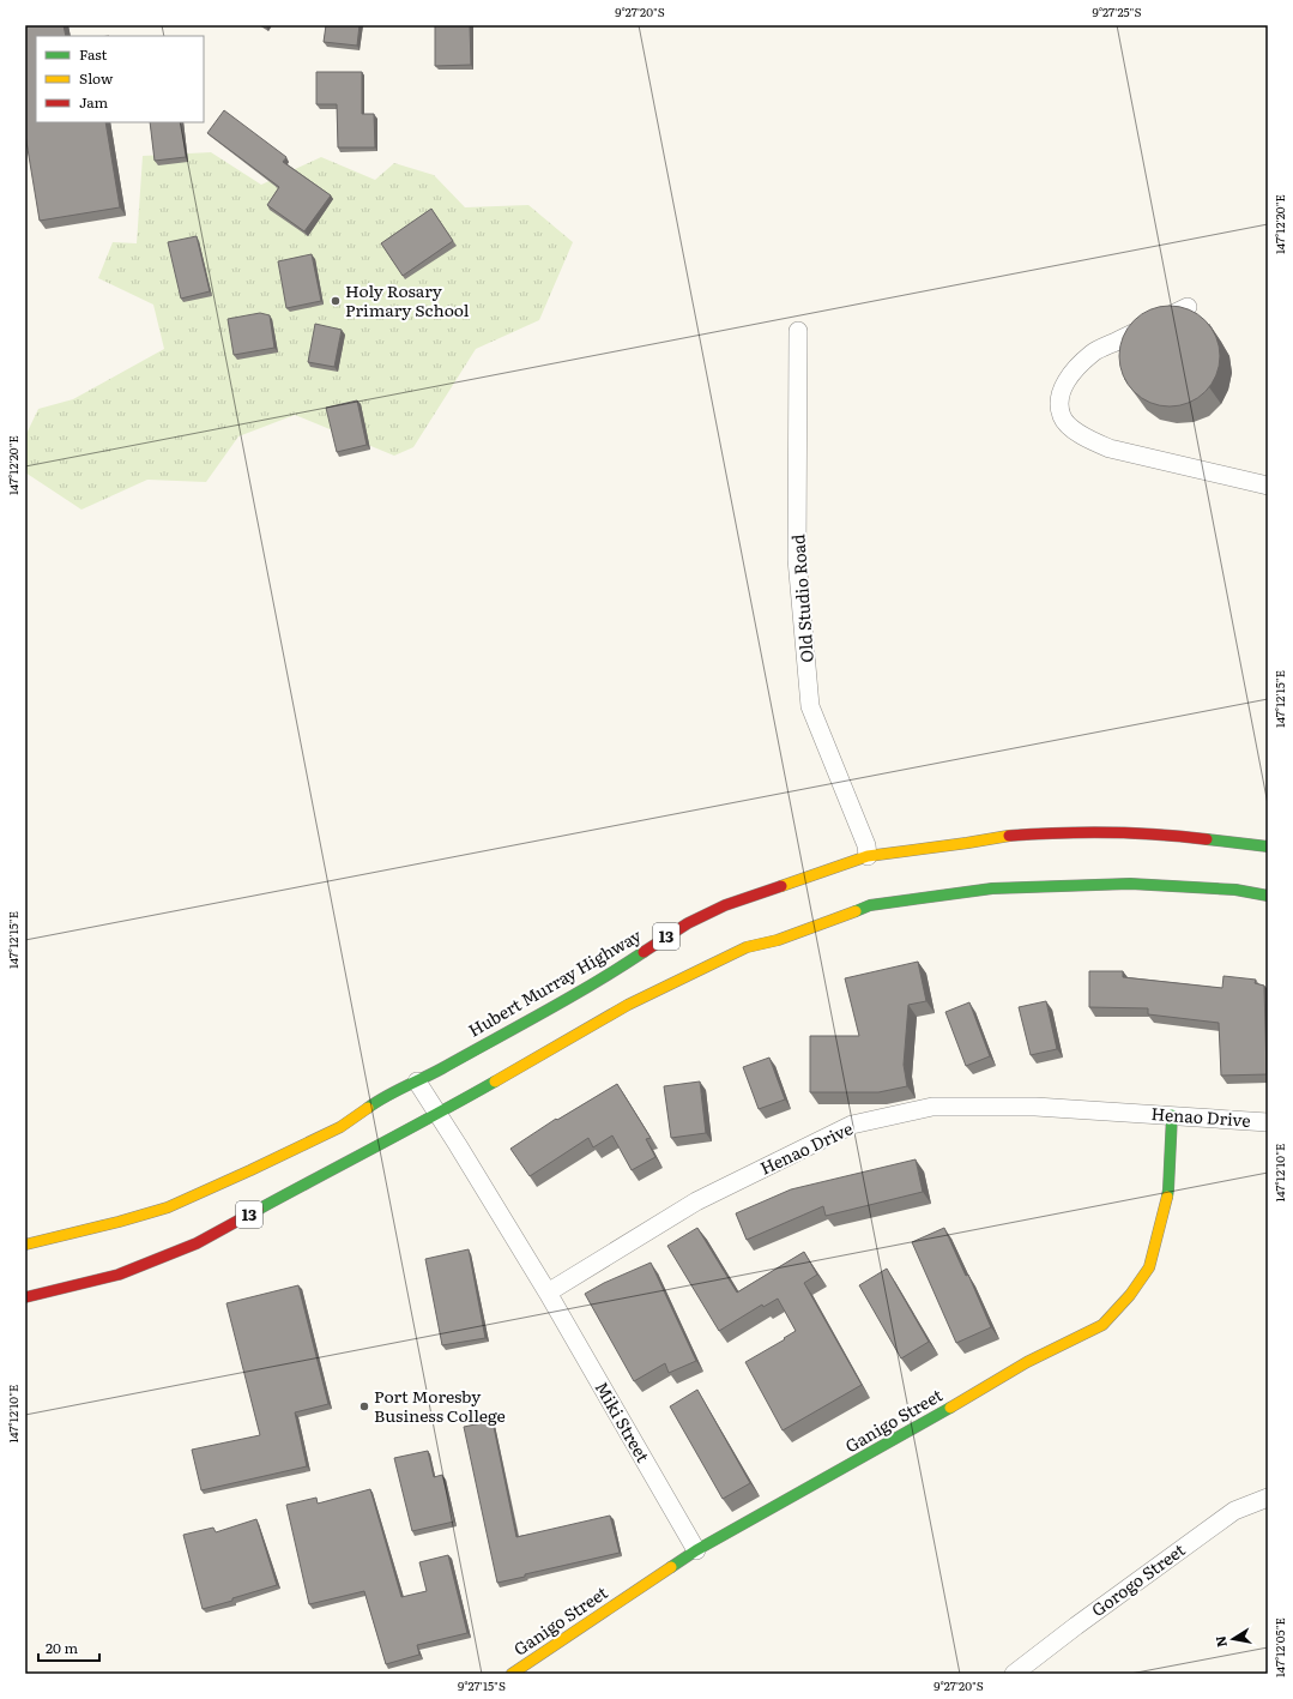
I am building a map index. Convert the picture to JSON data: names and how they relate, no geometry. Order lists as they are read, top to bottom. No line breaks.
{"streets":{"main road":["13","Hubert Murray Highway","Ganigo Street"],"street":["Old Studio Road","Henao Drive","Miki Street","Gorogo Street"]},"crossings":[["Old Studio Road","Hubert Murray Highway"],["13","Miki Street"],["Hubert Murray Highway","Miki Street"],["Henao Drive","Ganigo Street"],["Henao Drive","Miki Street"],["Ganigo Street","Miki Street"]],"places":["Holy Rosary Primary School","Port Moresby Business College"],"legend":["Fast","Slow","Jam"],"scale_bar":"20 m","north":"left","coordinates":["9°27'20\"S","9°27'25\"S","147°12'20\"E","147°12'15\"E","147°12'10\"E","147°12'05\"E","9°27'15\"S"]}
